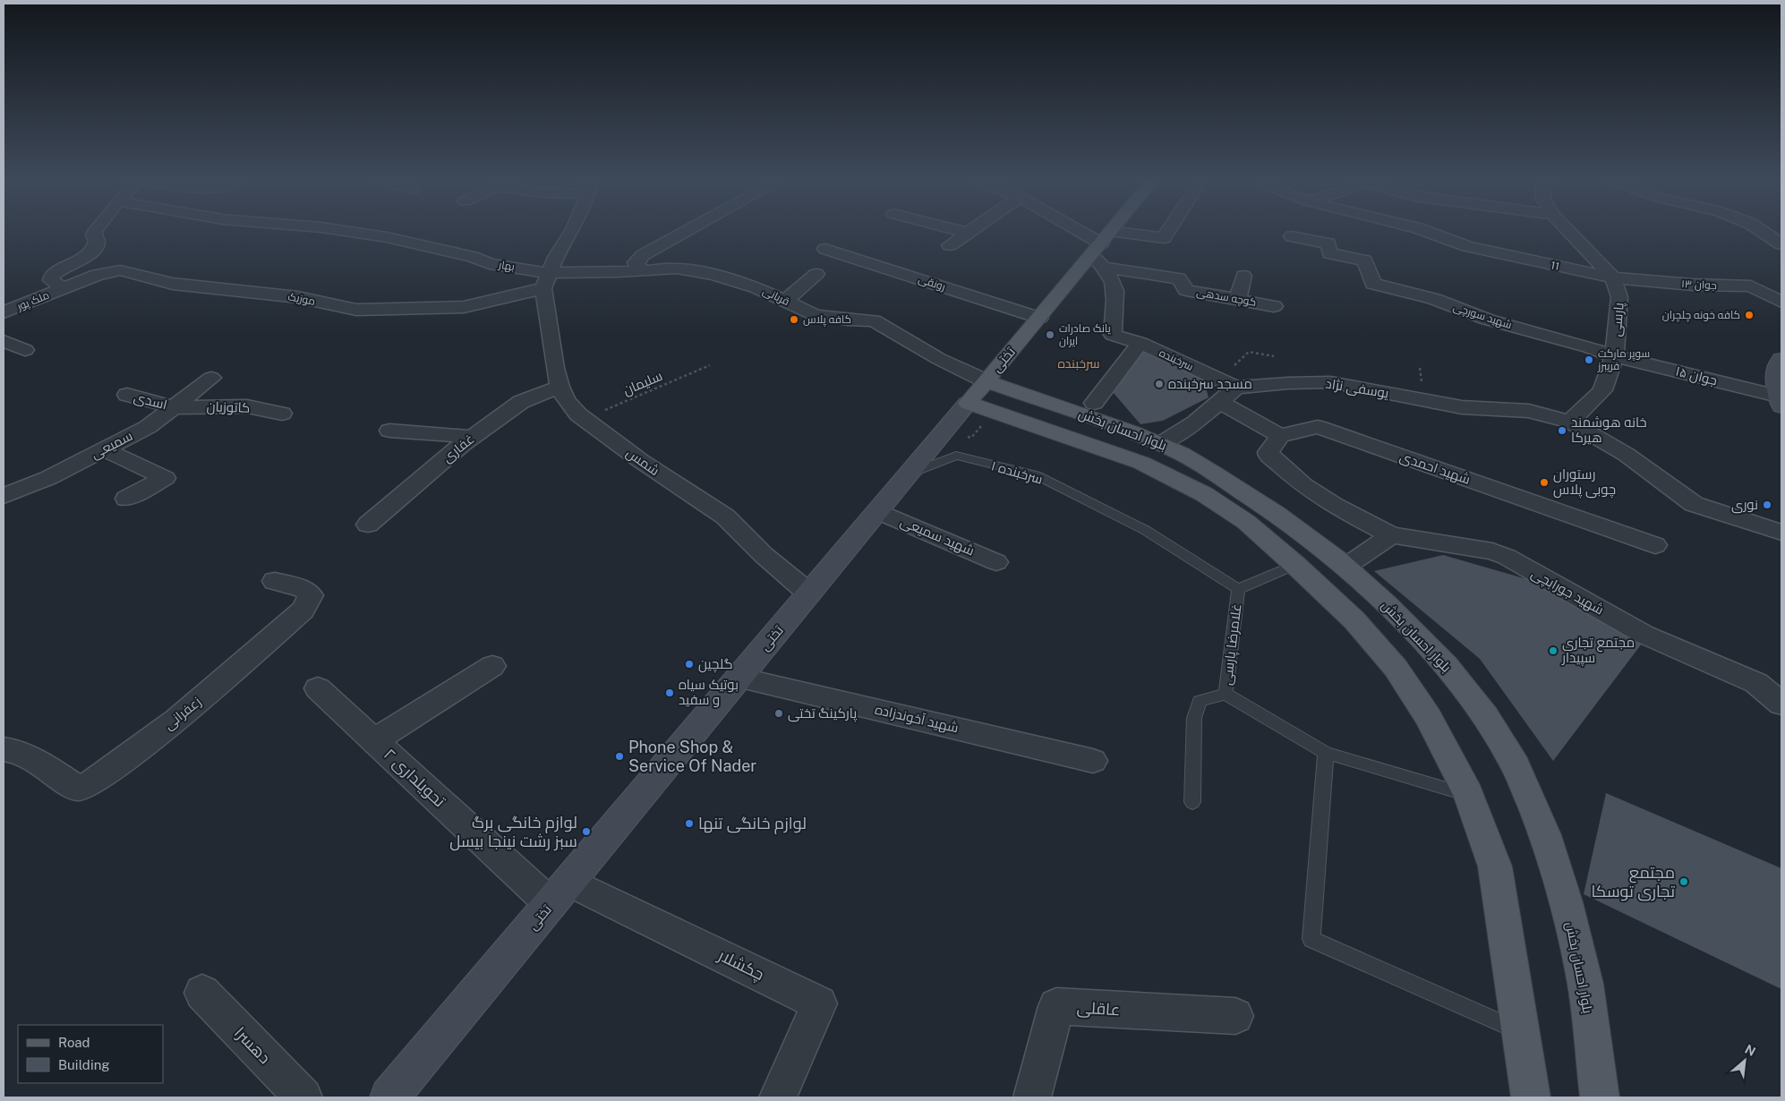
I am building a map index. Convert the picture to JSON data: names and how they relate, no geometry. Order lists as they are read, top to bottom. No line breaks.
{"streets":{"main road":["تختی","بلوار احسان بخش"],"street":["بهار","11","رونقی","جوان ۱۳","قربانی","کوچه سدهی","موزیک","ملک پور","شهید سورچی","پارسی","سرخبنده","جوان ۱۵","یوسفی نژاد","اسدی","کاتوزیان","سمیعی","غفاری","شمس","شهید احمدی","شهید سمیعی","شهید جورابچی","زعفرانی","شهید آخوندزاده","تحویلداری ۲","چکشلار","عاقلی","دهسرا"],"lane":["سرخبنده ۱","غلامرضا پارسی"],"path":["سلیمان"]},"crossings":[["بهار","قربانی"],["بهار","موزیک"],["بهار","شمس"],["11","جوان ۱۳"],["11","پارسی"],["رونقی","تختی"],["جوان ۱۳","پارسی"],["قربانی","موزیک"],["قربانی","تختی"],["قربانی","بلوار احسان بخش"],["قربانی","شمس"],["کوچه سدهی","سرخبنده"],["موزیک","ملک پور"],["موزیک","شمس"],["شهید سورچی","پارسی"],["شهید سورچی","جوان ۱۵"],["پارسی","جوان ۱۵"],["پارسی","یوسفی نژاد"],["تختی","سرخبنده"],["تختی","بلوار احسان بخش"],["تختی","شمس"],["تختی","سرخبنده ۱"],["تختی","شهید سمیعی"],["تختی","شهید آخوندزاده"],["تختی","تحویلداری ۲"],["تختی","چکشلار"],["سرخبنده","یوسفی نژاد"],["سلیمان","شمس"],["اسدی","کاتوزیان"],["اسدی","سمیعی"],["کاتوزیان","سمیعی"],["بلوار احسان بخش","غلامرضا پارسی"],["غفاری","شمس"],["شهید احمدی","شهید جورابچی"],["سرخبنده ۱","غلامرضا پارسی"],["تحویلداری ۲","چکشلار"]],"districts":["سرخبنده"],"places":["کافه خونه چلچران","کافه پلاس","یانک صادرات ایران","سوپر مارکت فریبرز","مسجد سرخبنده","خانه هوشمند هیرکا","رستوران چوبی پلاس","نوری","مجتمع تجاری سپیدار","گلچین","بوتیک سیاه و سفید","پارکینگ تختی","Phone Shop & Service Of Nader","لوازم خانگی تنها","لوازم خانگی برگ سبز رشت نینجا بیسل","مجتمع تجاری توسکا"],"legend":["Road","Building"],"north":"top right"}
